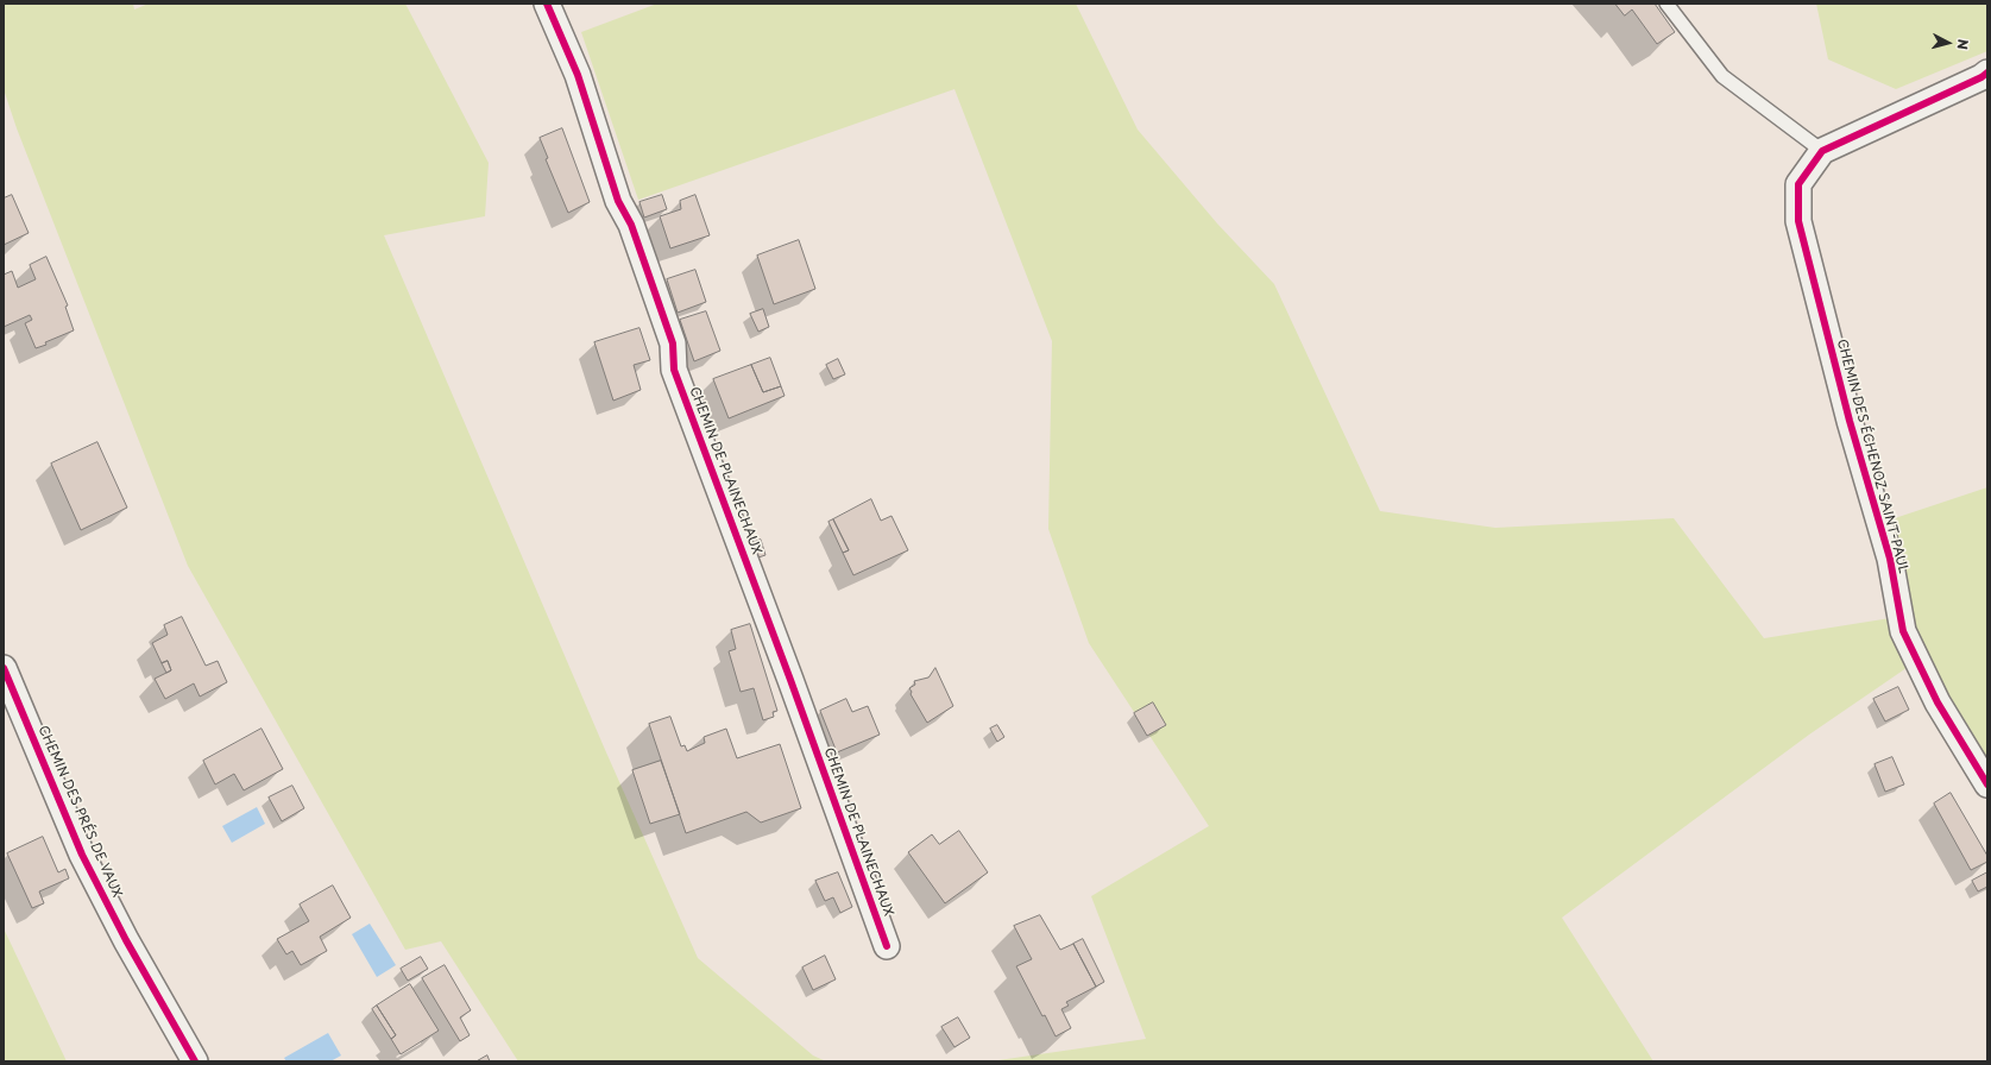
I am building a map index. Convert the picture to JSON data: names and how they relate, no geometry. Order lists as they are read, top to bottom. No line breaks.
{"streets":{"street":["CHEMIN DES ÉCHENOZ SAINT-PAUL","CHEMIN DE PLAINECHAUX","CHEMIN DES PRÉS DE VAUX"]},"north":"right"}
